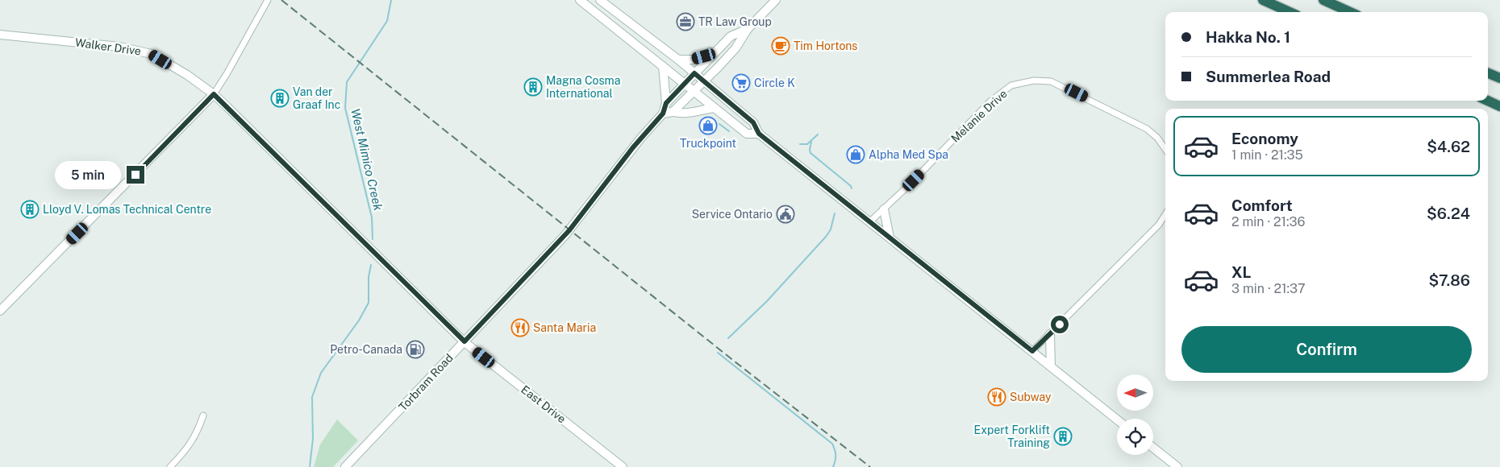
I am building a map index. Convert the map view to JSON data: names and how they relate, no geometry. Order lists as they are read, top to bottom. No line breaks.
{"streets":{"main road":["Walker Drive","Torbram Road","East Drive"],"street":["Melanie Drive"]},"crossings":[["Walker Drive","Torbram Road"],["Walker Drive","East Drive"],["Torbram Road","East Drive"]],"water":["West Mimico Creek"],"places":{"office":["TR Law Group"],"cafe":["Tim Hortons"],"supermarket":["Circle K"],"building":["Magna Cosma International","Van der Graaf Inc","Lloyd V. Lomas Technical Centre","Expert Forklift Training"],"shop":["Truckpoint","Alpha Med Spa"],"public building":["Service Ontario"],"restaurant":["Santa Maria","Subway"],"fuel station":["Petro-Canada"]},"north":"left","page":{"banner":["Hakka No. 1","Summerlea Road"],"list":[{"name":"Economy","note":"1 min · 21:35","value":"$4.62"},{"name":"Comfort","note":"2 min · 21:36","value":"$6.24"},{"name":"XL","note":"3 min · 21:37","value":"$7.86"}],"bubble":"5 min","buttons":"Confirm"}}
